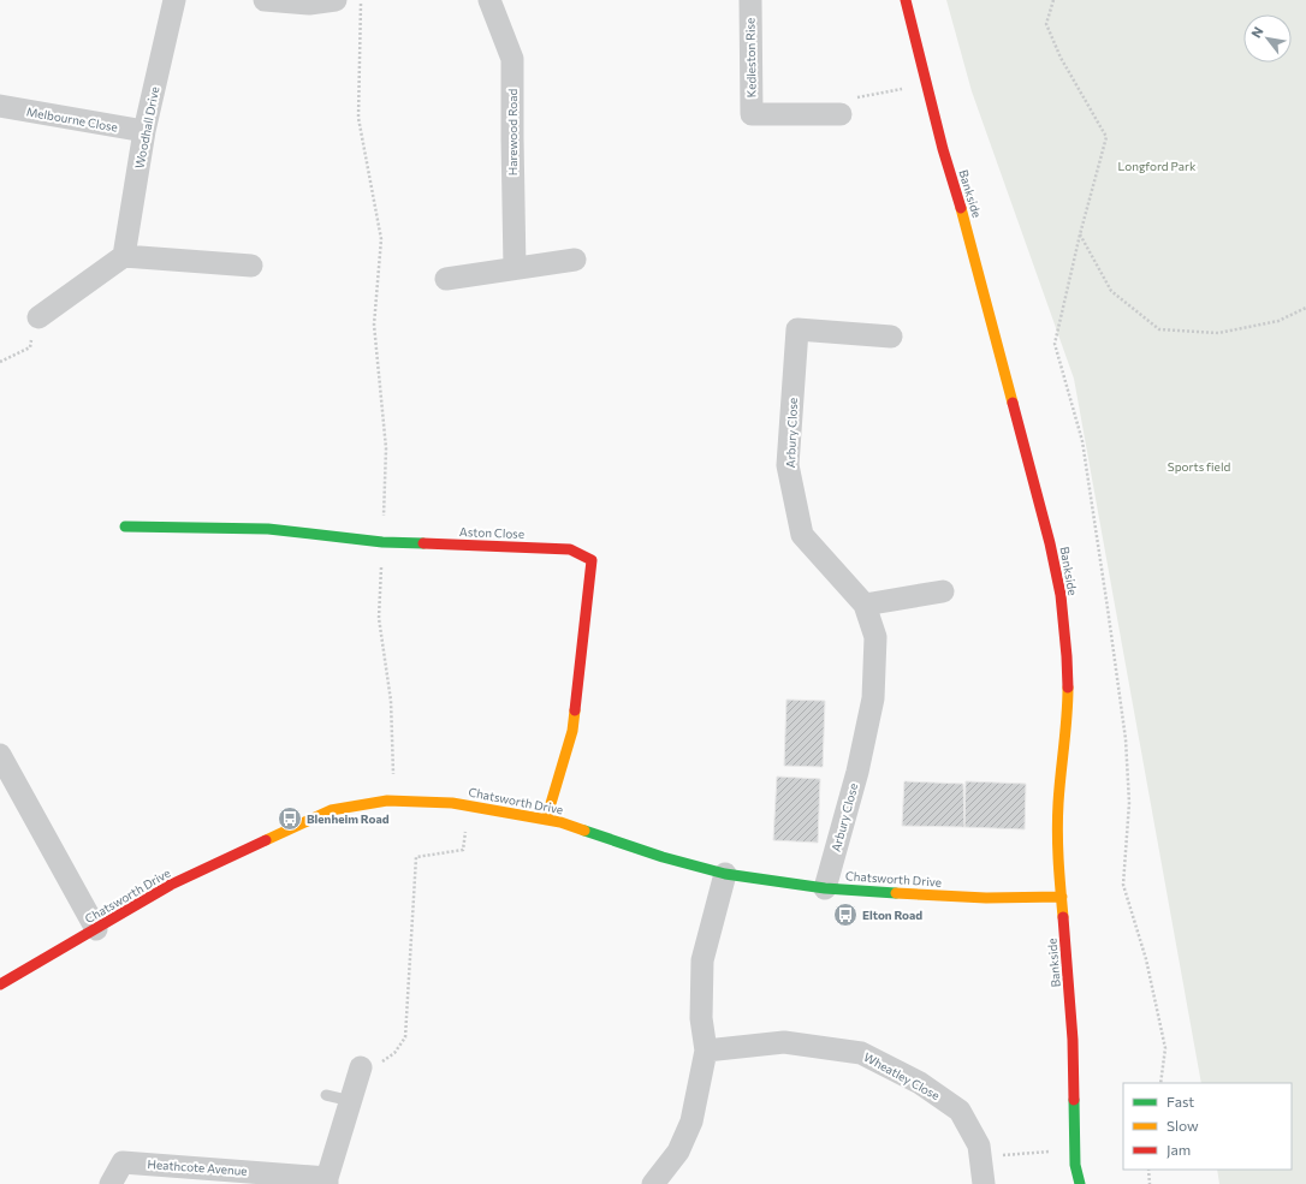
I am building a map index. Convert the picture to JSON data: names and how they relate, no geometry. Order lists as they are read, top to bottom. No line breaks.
{"streets":{"street":["Kedleston Rise","Melbourne Close","Woodhall Drive","Harewood Road","Bankside","Arbury Close","Aston Close","Chatsworth Drive","Wheatley Close","Heathcote Avenue"]},"crossings":[["Melbourne Close","Woodhall Drive"],["Bankside","Chatsworth Drive"],["Arbury Close","Chatsworth Drive"],["Aston Close","Chatsworth Drive"]],"parks":["Longford Park","Sports field"],"places":{"bus stop":["Blenheim Road","Elton Road"]},"legend":["Fast","Slow","Jam"],"north":"top left"}
